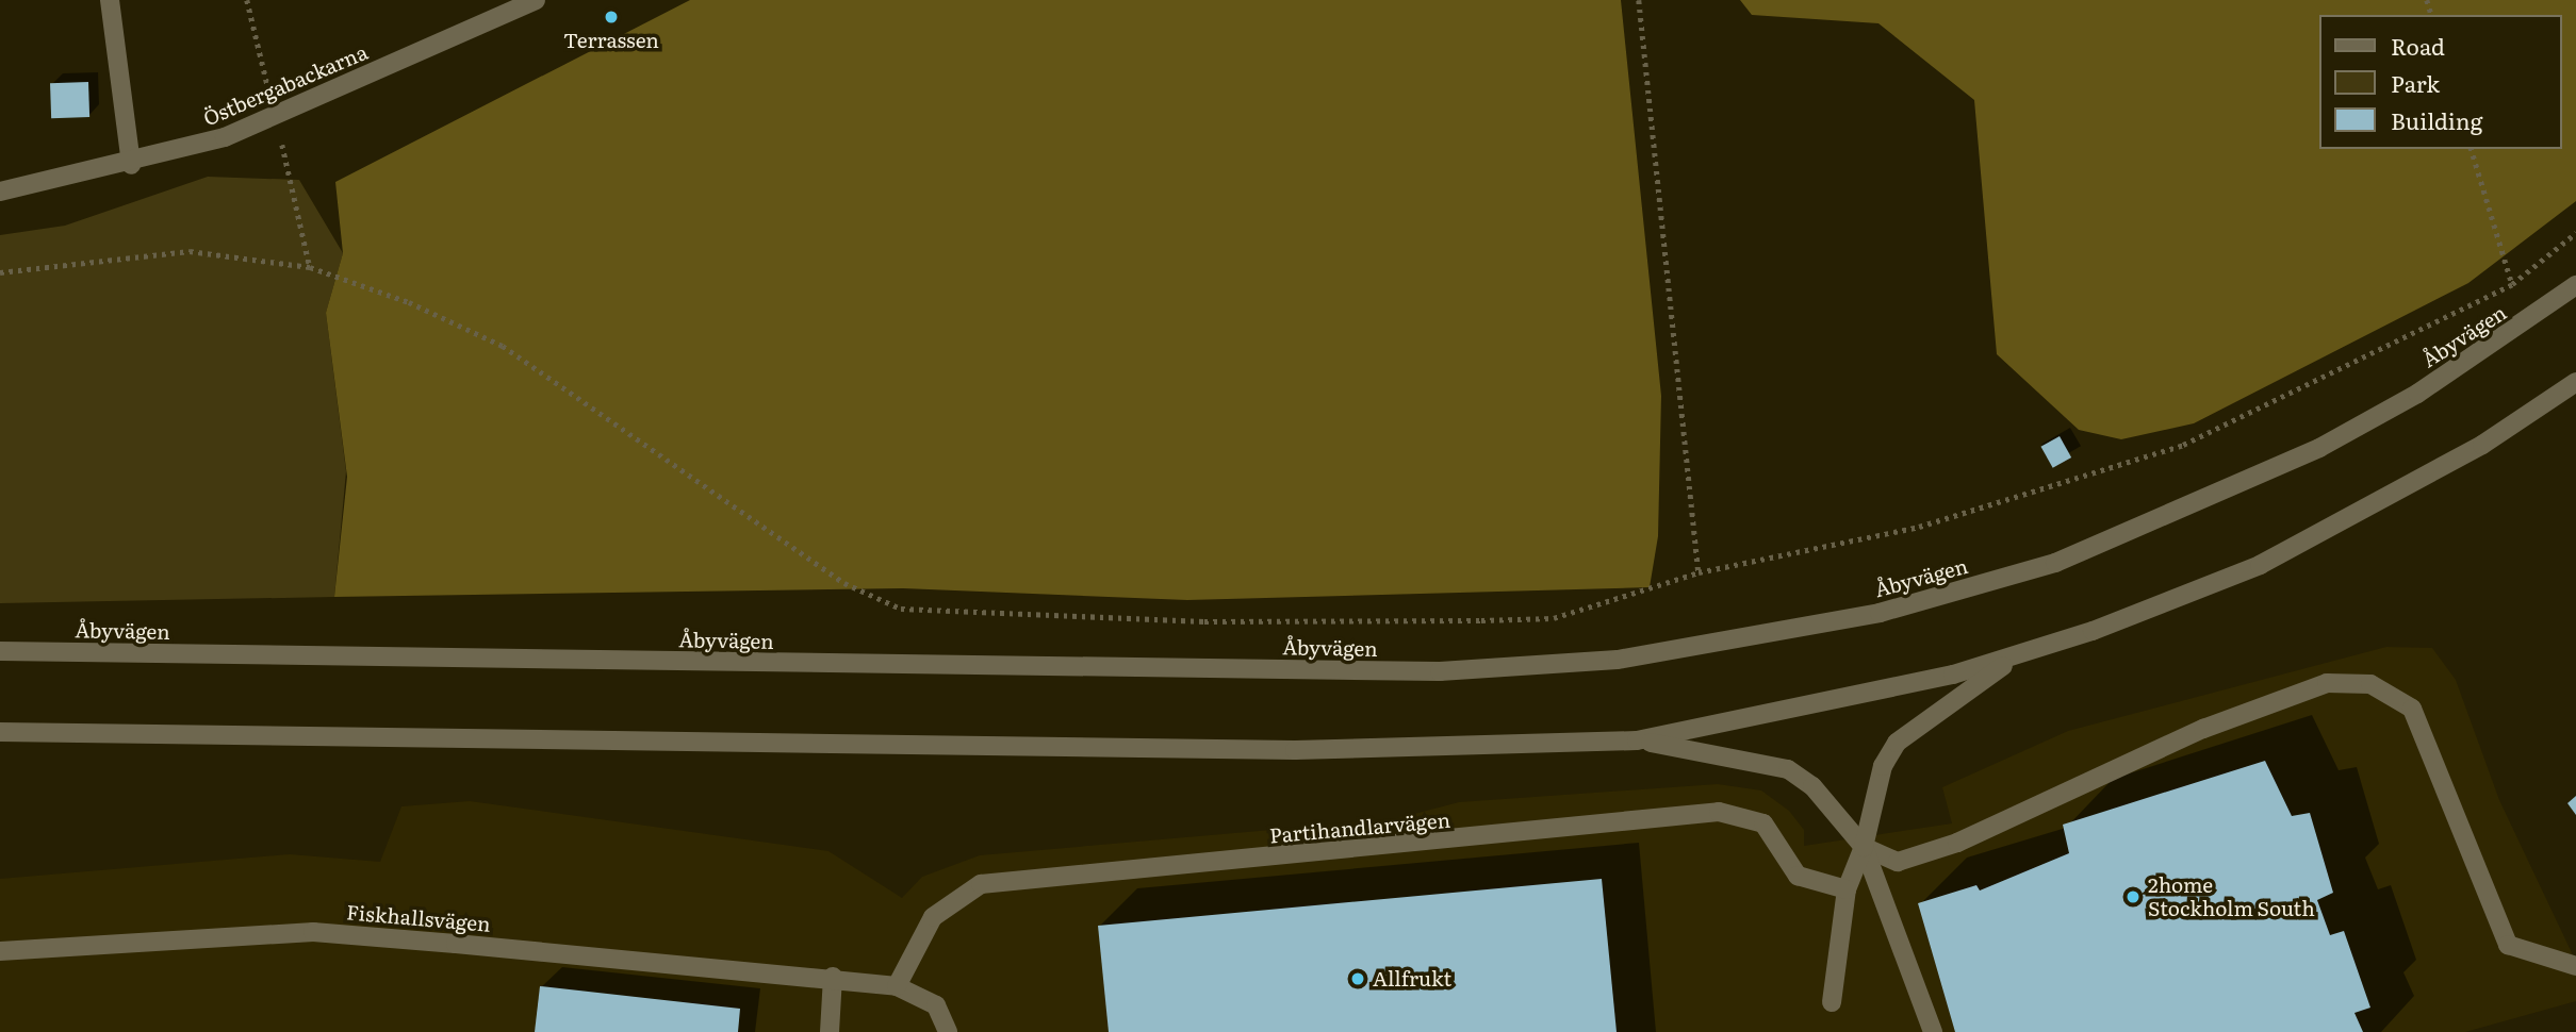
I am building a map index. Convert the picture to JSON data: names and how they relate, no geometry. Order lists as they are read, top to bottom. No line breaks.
{"streets":{"street":["Östbergabackarna","Åbyvägen","Partihandlarvägen","Fiskhallsvägen"]},"places":["Terrassen","2home Stockholm South","Allfrukt"],"legend":["Road","Park","Building"]}
